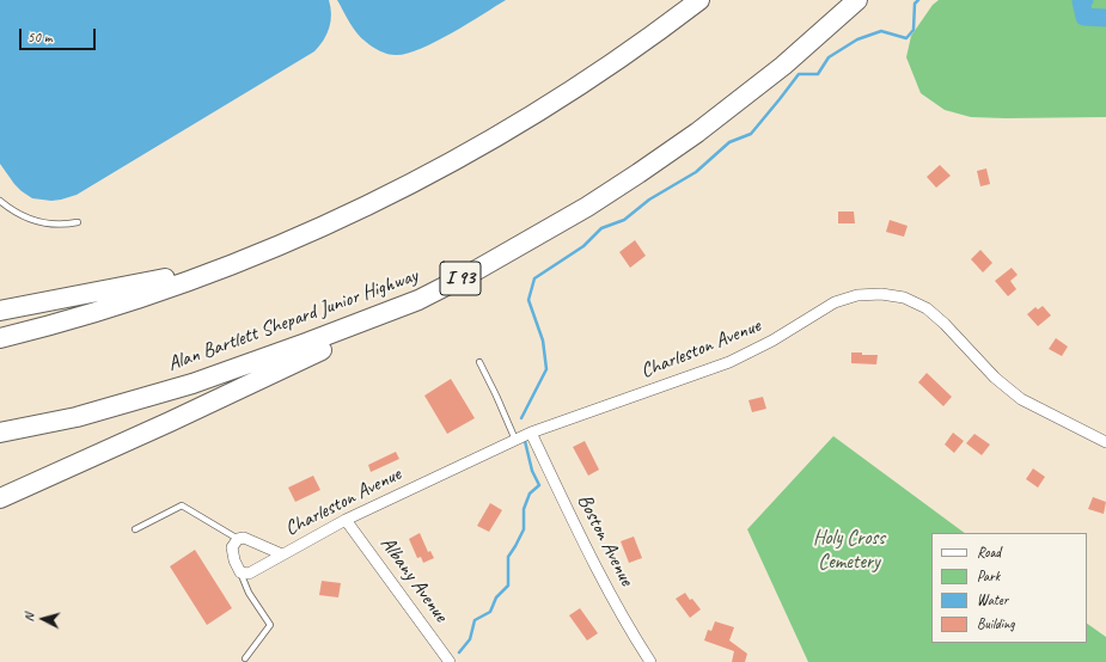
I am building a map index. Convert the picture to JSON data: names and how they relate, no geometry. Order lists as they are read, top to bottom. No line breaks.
{"streets":{"highway":["I 93","Alan Bartlett Shepard Junior Highway"],"street":["Charleston Avenue","Boston Avenue","Albany Avenue"]},"crossings":[["Charleston Avenue","Boston Avenue"],["Charleston Avenue","Albany Avenue"]],"parks":["Holy Cross Cemetery"],"legend":["Road","Park","Water","Building"],"scale_bar":"50 m","north":"left"}
